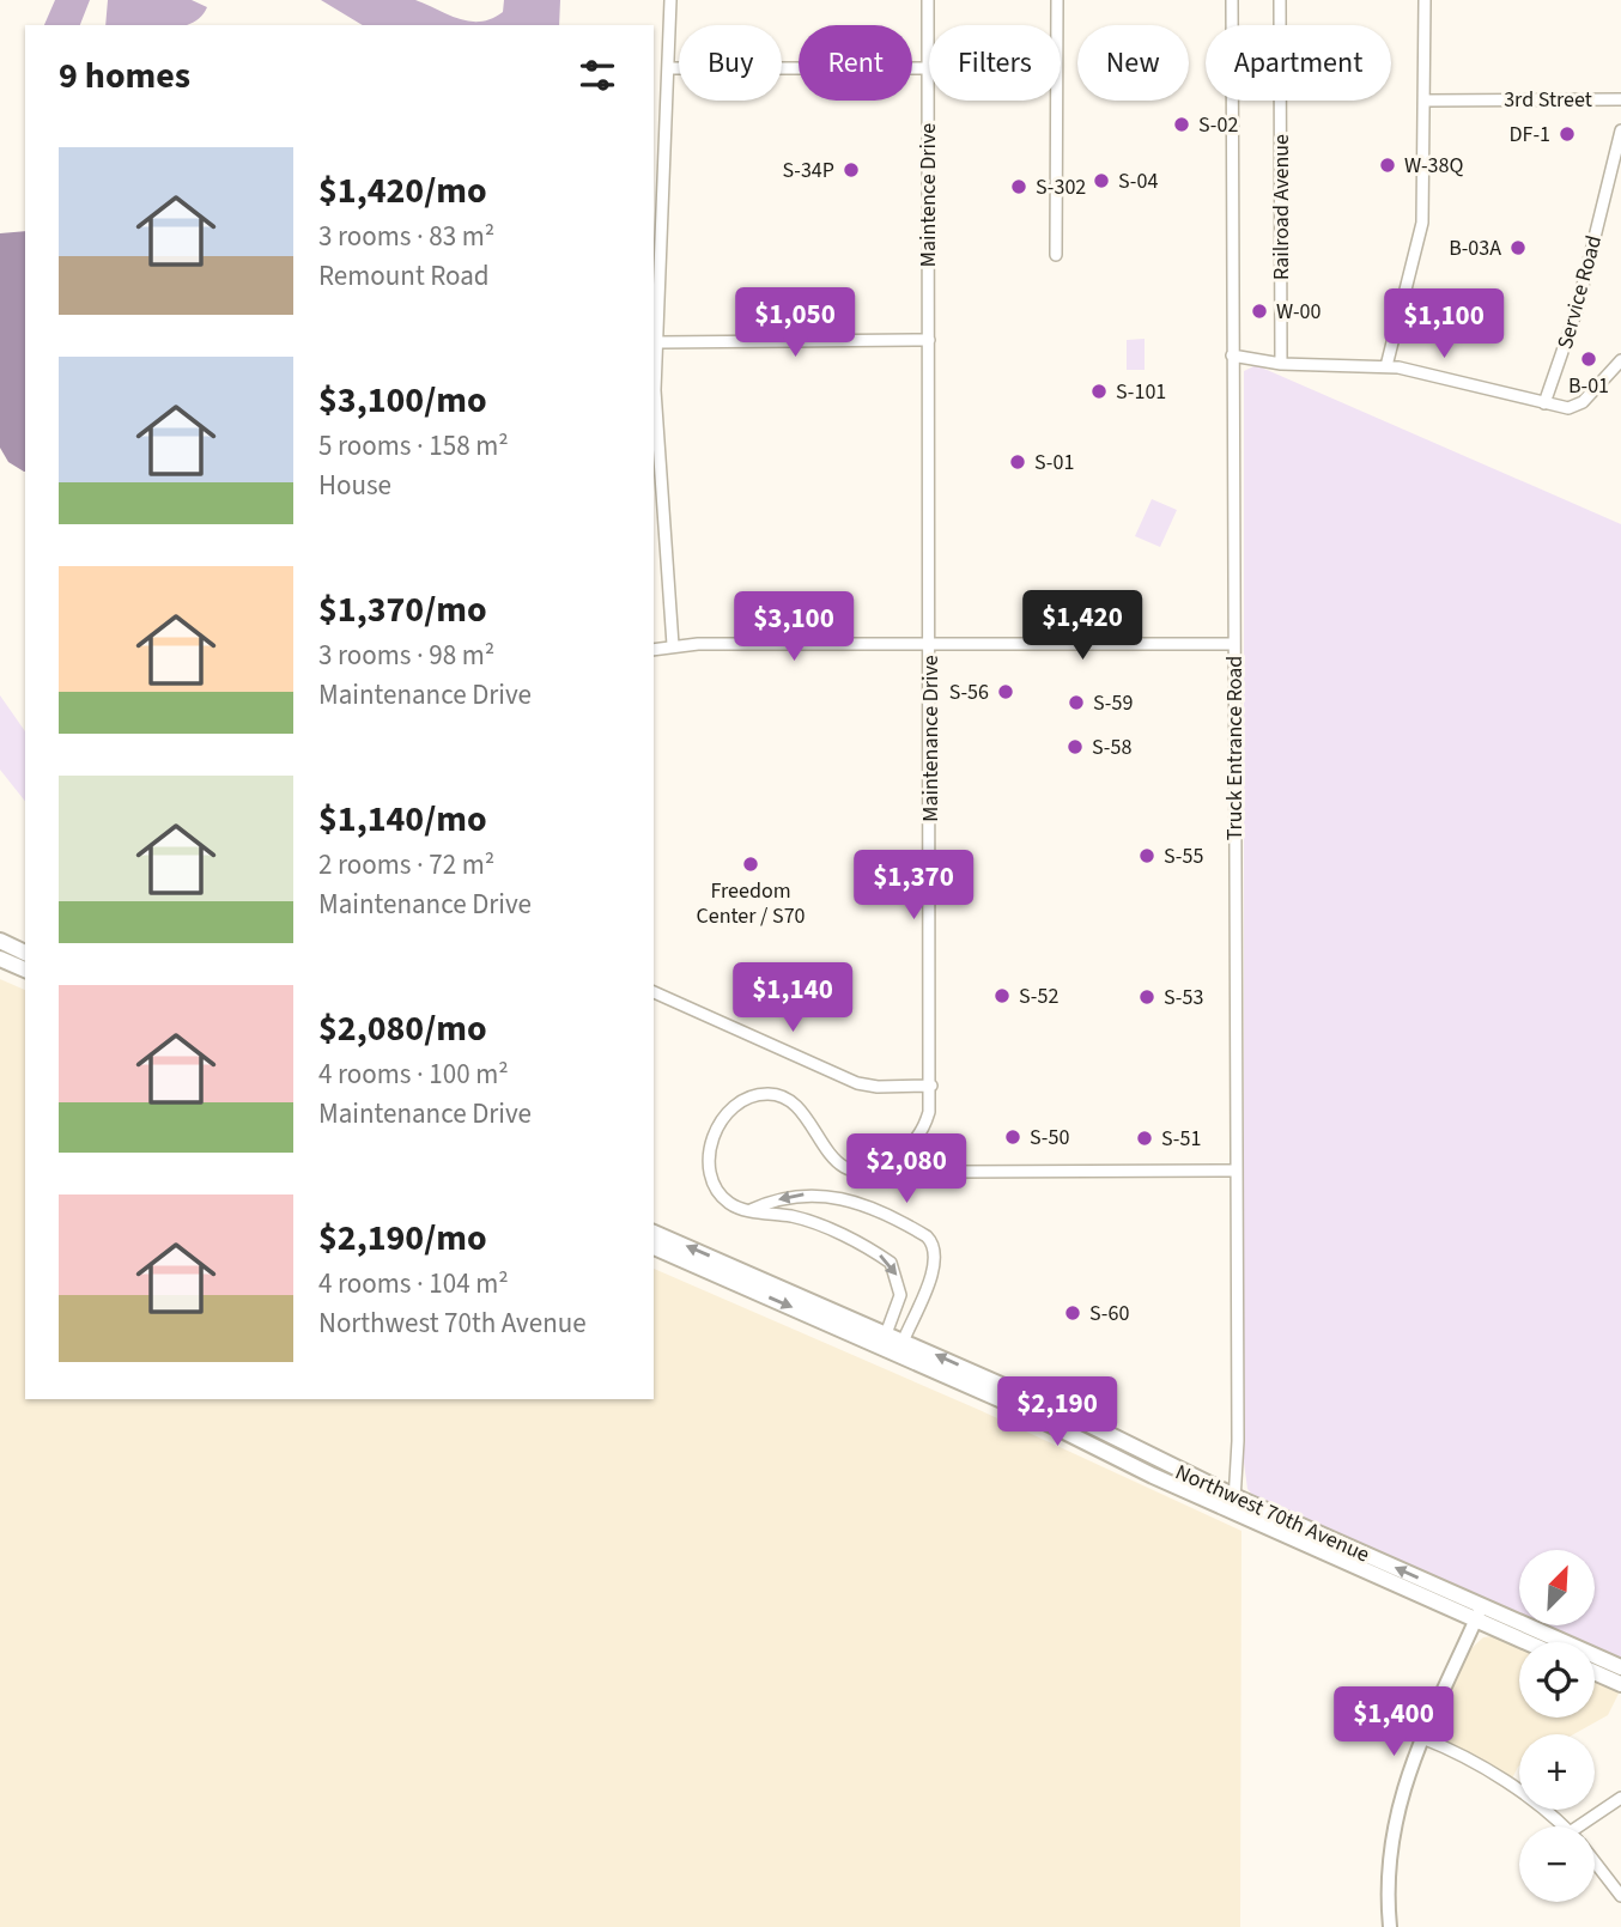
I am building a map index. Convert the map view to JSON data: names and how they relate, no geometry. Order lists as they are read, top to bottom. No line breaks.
{"streets":{"main road":["Northwest 70th Avenue"],"street":["3rd Street","Maintence Drive","Railroad Avenue","Service Road","Maintenance Drive","Truck Entrance Road"]},"crossings":[["Maintence Drive","Maintenance Drive"],["Truck Entrance Road","Northwest 70th Avenue"]],"places":["S-02","DF-1","W-38Q","S-34P","S-04","S-302","B-03A","W-00","B-01","S-101","S-01","S-56","S-59","S-58","S-55","Freedom Center / S70","S-52","S-53","S-50","S-51","S-60"],"north":"top right","page":{"chip":["Buy","Rent","Filters","New","Apartment"],"heading":"9 homes","list":[{"name":"$1,420/mo","note":"3 rooms · 83 m² · Remount Road"},{"name":"$3,100/mo","note":"5 rooms · 158 m² · House"},{"name":"$1,370/mo","note":"3 rooms · 98 m² · Maintenance Drive"},{"name":"$1,140/mo","note":"2 rooms · 72 m² · Maintenance Drive"},{"name":"$2,080/mo","note":"4 rooms · 100 m² · Maintenance Drive"},{"name":"$2,190/mo","note":"4 rooms · 104 m² · Northwest 70th Avenue"}],"price":["$1,050","$1,100","$1,420","$3,100","$1,370","$1,140","$2,080","$2,190","$1,400"],"map_buttons":["+","−"]}}
